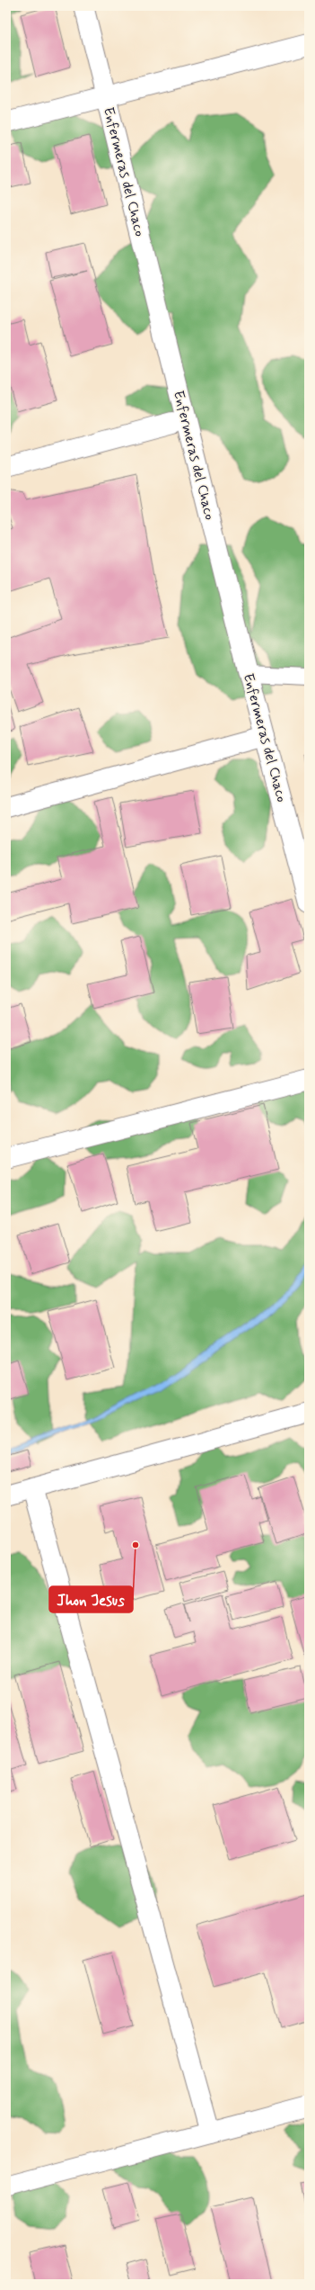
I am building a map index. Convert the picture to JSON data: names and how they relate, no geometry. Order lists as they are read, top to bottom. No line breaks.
{"streets":{"street":["Enfermeras del Chaco"]},"places":["Jhon Jesus"]}
